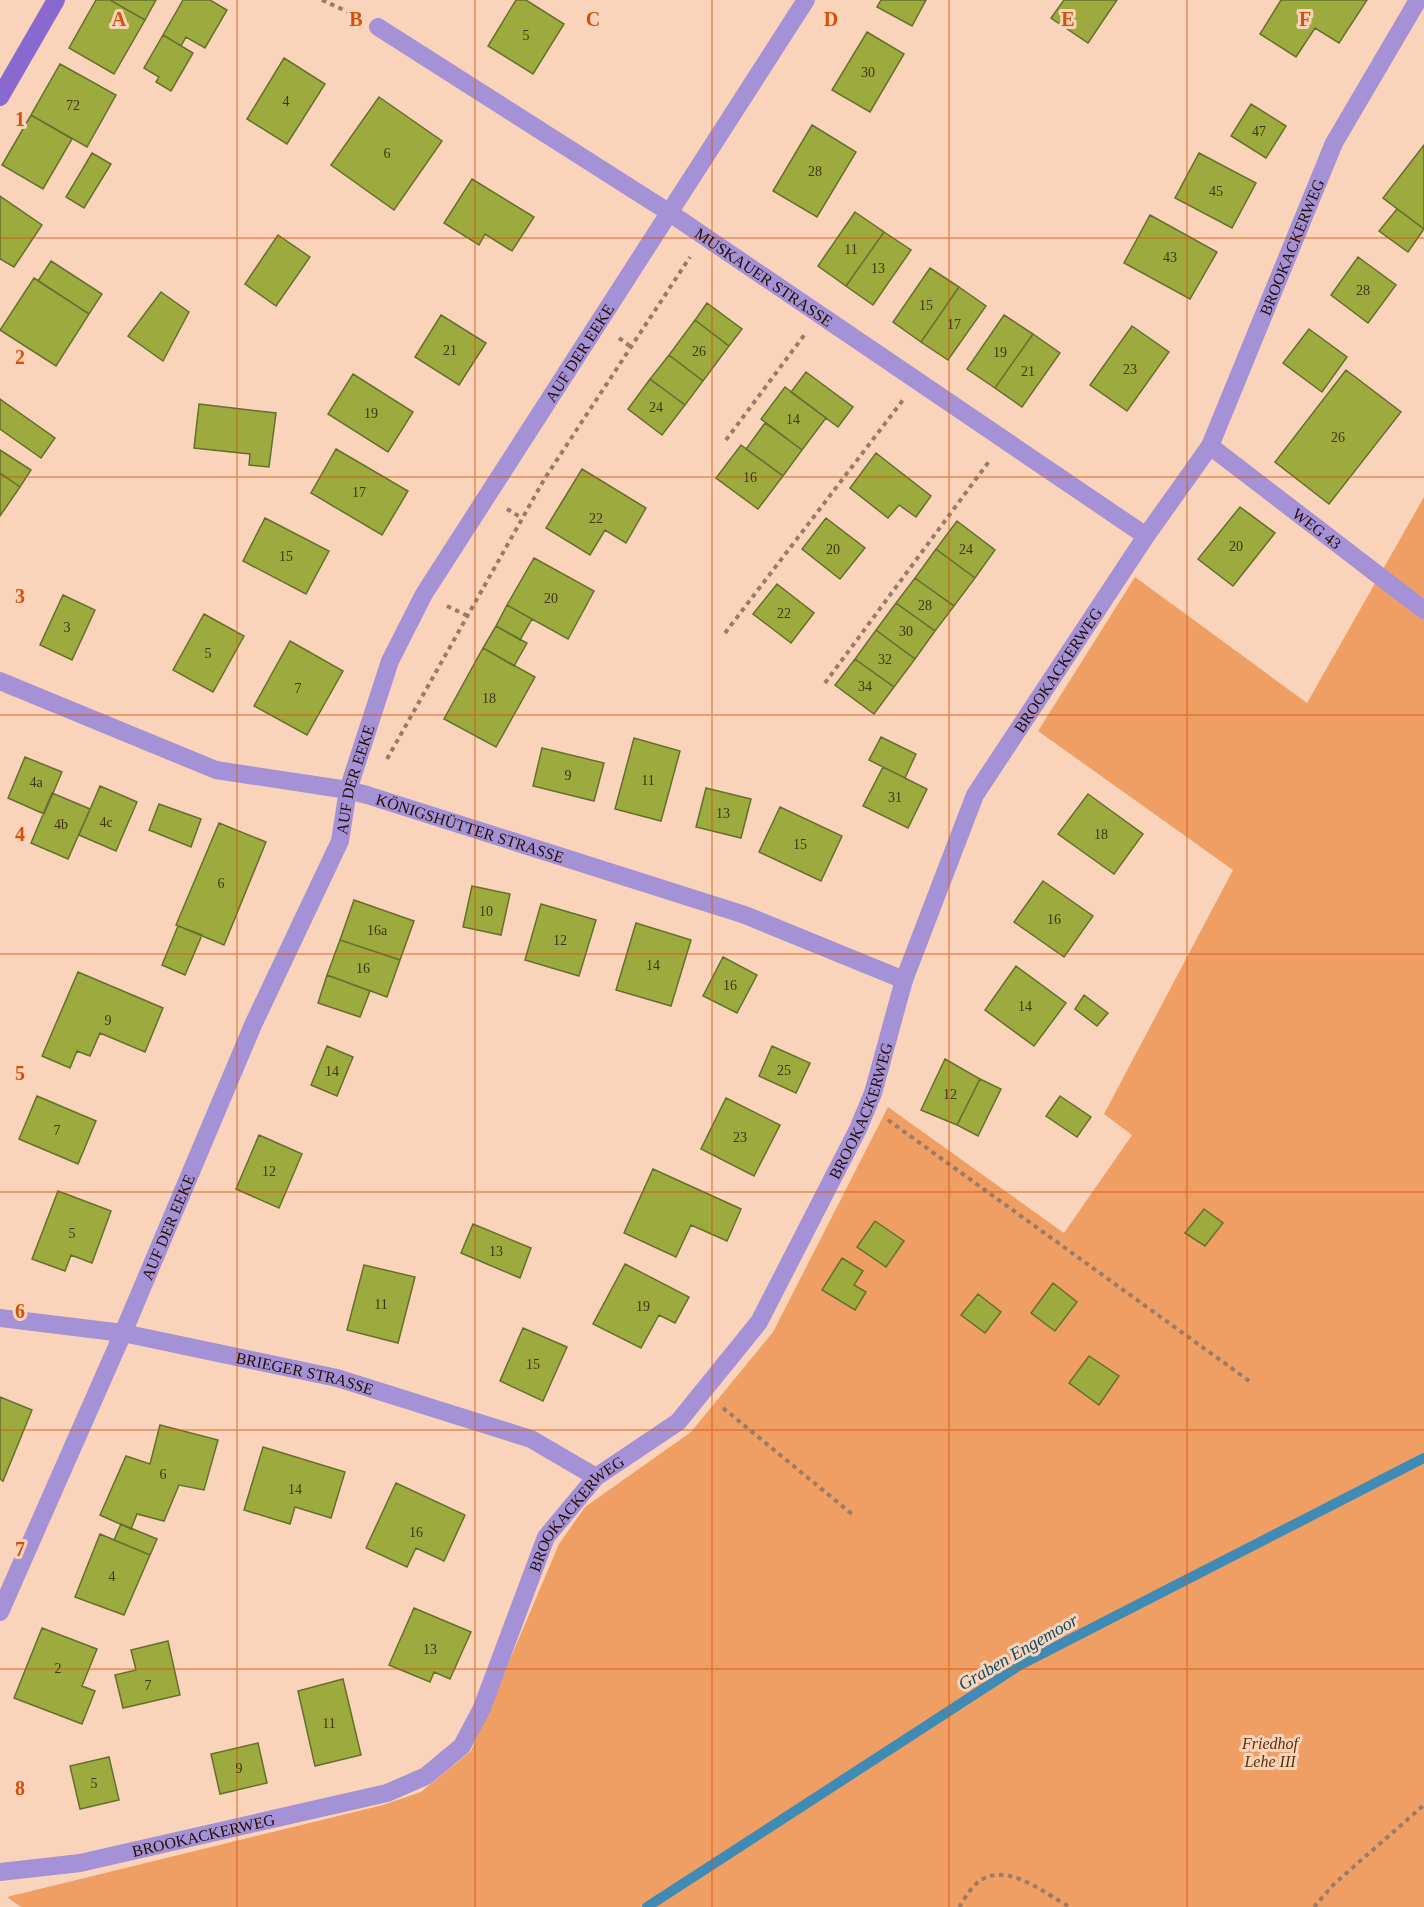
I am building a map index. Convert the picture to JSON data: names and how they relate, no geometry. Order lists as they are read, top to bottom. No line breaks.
{"streets":{"street":["BROOKACKERWEG","MUSKAUER STRASSE","AUF DER EEKE","WEG 43","KÖNIGSHÜTTER STRASSE","BRIEGER STRASSE"]},"crossings":[["BROOKACKERWEG","MUSKAUER STRASSE"],["BROOKACKERWEG","WEG 43"],["BROOKACKERWEG","KÖNIGSHÜTTER STRASSE"],["BROOKACKERWEG","BRIEGER STRASSE"],["MUSKAUER STRASSE","AUF DER EEKE"],["AUF DER EEKE","KÖNIGSHÜTTER STRASSE"],["AUF DER EEKE","BRIEGER STRASSE"]],"water":["Graben Engemoor"],"parks":["Friedhof Lehe III"],"house_numbers":["5","30","4","72","47","6","28","45","11","43","13","28","15","17","21","26","19","23","21","24","19","14","26","16","17","22","20","20","24","15","20","28","22","3","30","5","32","34","7","18","9","11","4a","31","13","4c","4b","18","15","6","10","16","16a","12","14","16","16","14","9","25","14","12","7","23","12","5","13","11","19","15","6","14","16","4","13","2","7","11","9","5"],"grid":{"columns":["A","B","C","D","E","F"],"rows":["1","2","3","4","5","6","7","8"]}}
